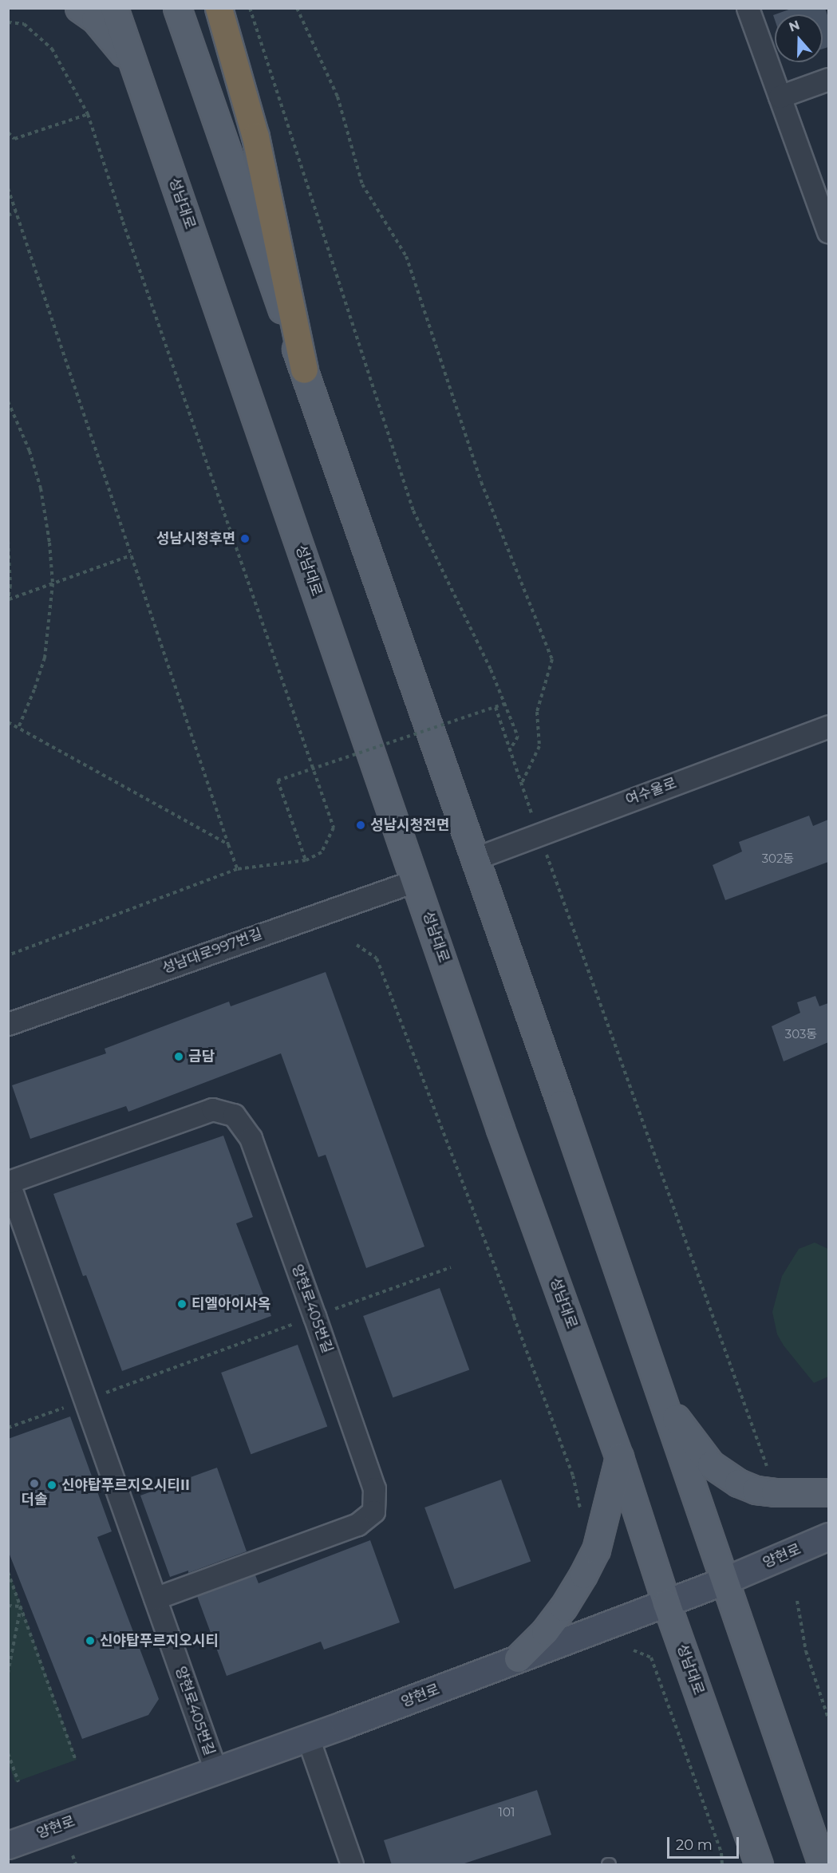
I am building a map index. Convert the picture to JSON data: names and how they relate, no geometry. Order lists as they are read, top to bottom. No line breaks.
{"streets":{"main road":["성남대로","양현로"],"street":["여수울로","성남대로997번길","양현로405번길"]},"crossings":[["성남대로","성남대로997번길"],["성남대로","양현로"],["양현로405번길","양현로"]],"places":["성남시청후면","성남시청전면","금담","티엘아이사옥","더솔","신야탑푸르지오시티II","신야탑푸르지오시티"],"house_numbers":["302동","303동","101"],"scale_bar":"20 m","north":"top"}
